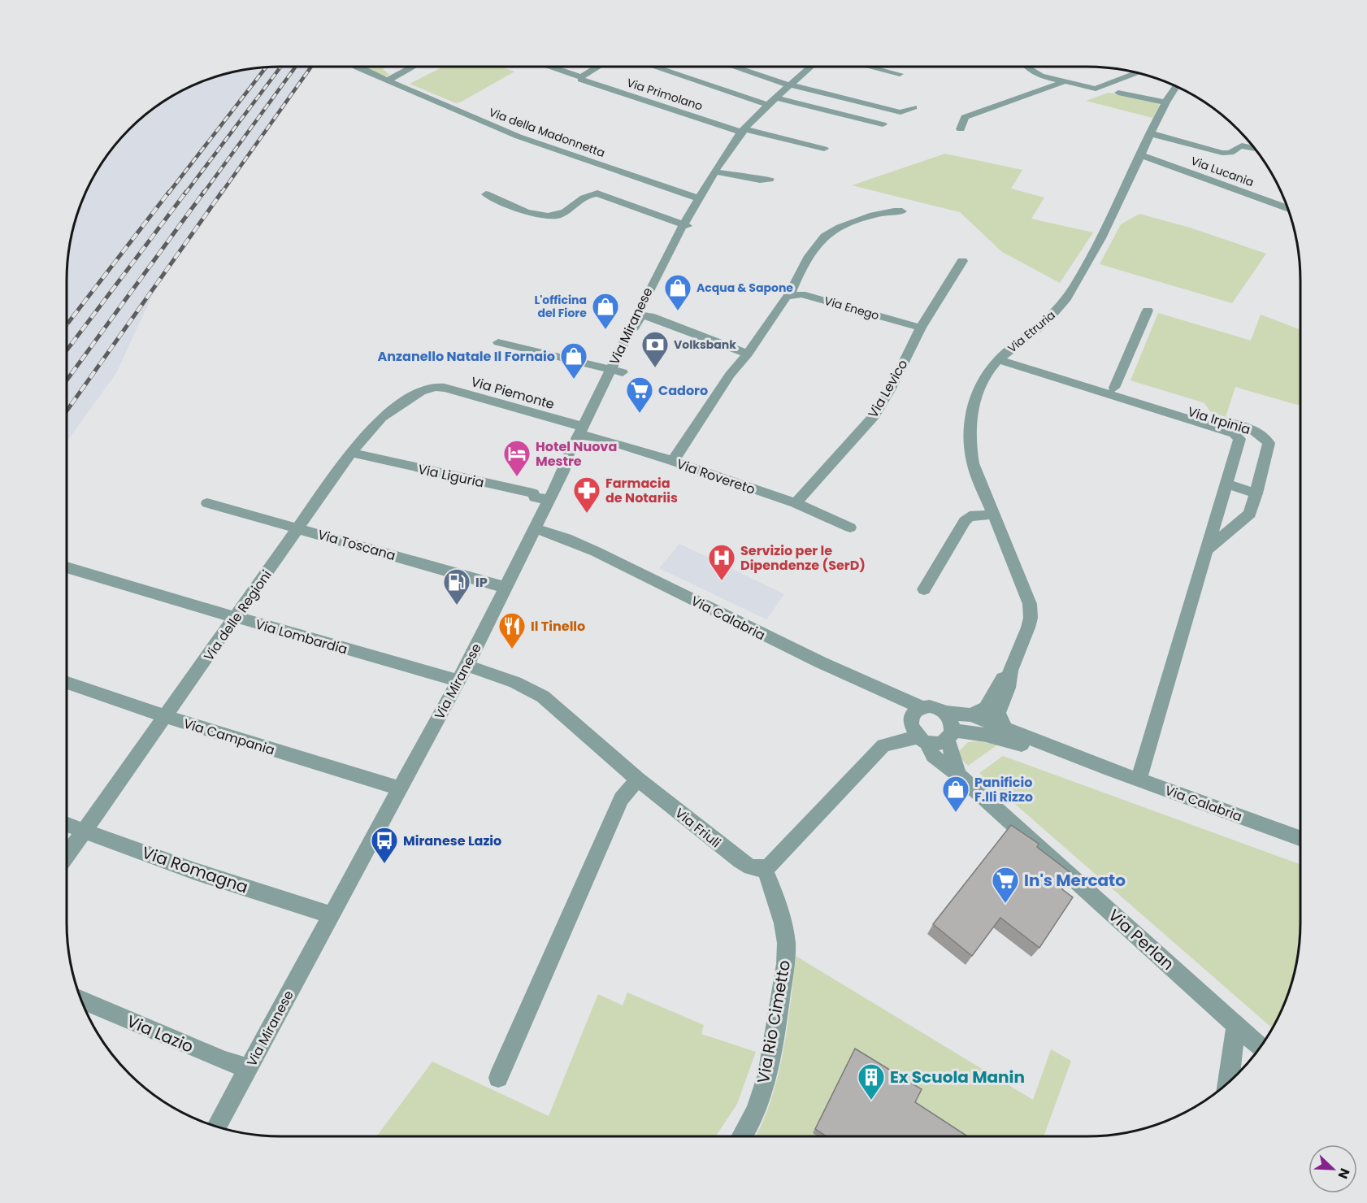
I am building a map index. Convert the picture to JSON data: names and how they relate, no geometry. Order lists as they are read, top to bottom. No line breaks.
{"streets":{"street":["Via Primolano","Via della Madonnetta","Via Lucania","Via Enego","Via Miranese","Via Etruria","Via Levico","Via Piemonte","Via Irpinia","Via Liguria","Via Rovereto","Via Toscana","Via delle Regioni","Via Calabria","Via Lombardia","Via Campania","Via Friuli","Via Romagna","Via Perlan","Via Rio Cimetto","Via Lazio"]},"crossings":[["Via Primolano","Via Miranese"],["Via della Madonnetta","Via Miranese"],["Via Lucania","Via Etruria"],["Via Enego","Via Levico"],["Via Miranese","Via Piemonte"],["Via Miranese","Via Liguria"],["Via Miranese","Via Rovereto"],["Via Miranese","Via Toscana"],["Via Miranese","Via Calabria"],["Via Miranese","Via Lombardia"],["Via Miranese","Via Campania"],["Via Miranese","Via Friuli"],["Via Miranese","Via Romagna"],["Via Miranese","Via Lazio"],["Via Etruria","Via Irpinia"],["Via Etruria","Via Calabria"],["Via Levico","Via Rovereto"],["Via Piemonte","Via Rovereto"],["Via Piemonte","Via delle Regioni"],["Via Liguria","Via delle Regioni"],["Via Toscana","Via delle Regioni"],["Via delle Regioni","Via Lombardia"],["Via delle Regioni","Via Campania"],["Via delle Regioni","Via Romagna"],["Via Calabria","Via Perlan"],["Via Lombardia","Via Friuli"],["Via Friuli","Via Rio Cimetto"]],"places":{"shop":["Acqua & Sapone","L'officina del Fiore","Anzanello Natale Il Fornaio","Panificio F.lli Rizzo"],"bank":["Volksbank"],"supermarket":["Cadoro","In's Mercato"],"hotel":["Hotel Nuova Mestre"],"pharmacy":["Farmacia de Notariis"],"hospital":["Servizio per le Dipendenze (SerD)"],"fuel station":["IP"],"restaurant":["Il Tinello"],"bus stop":["Miranese Lazio"],"building":["Ex Scuola Manin"]},"north":"bottom right"}
